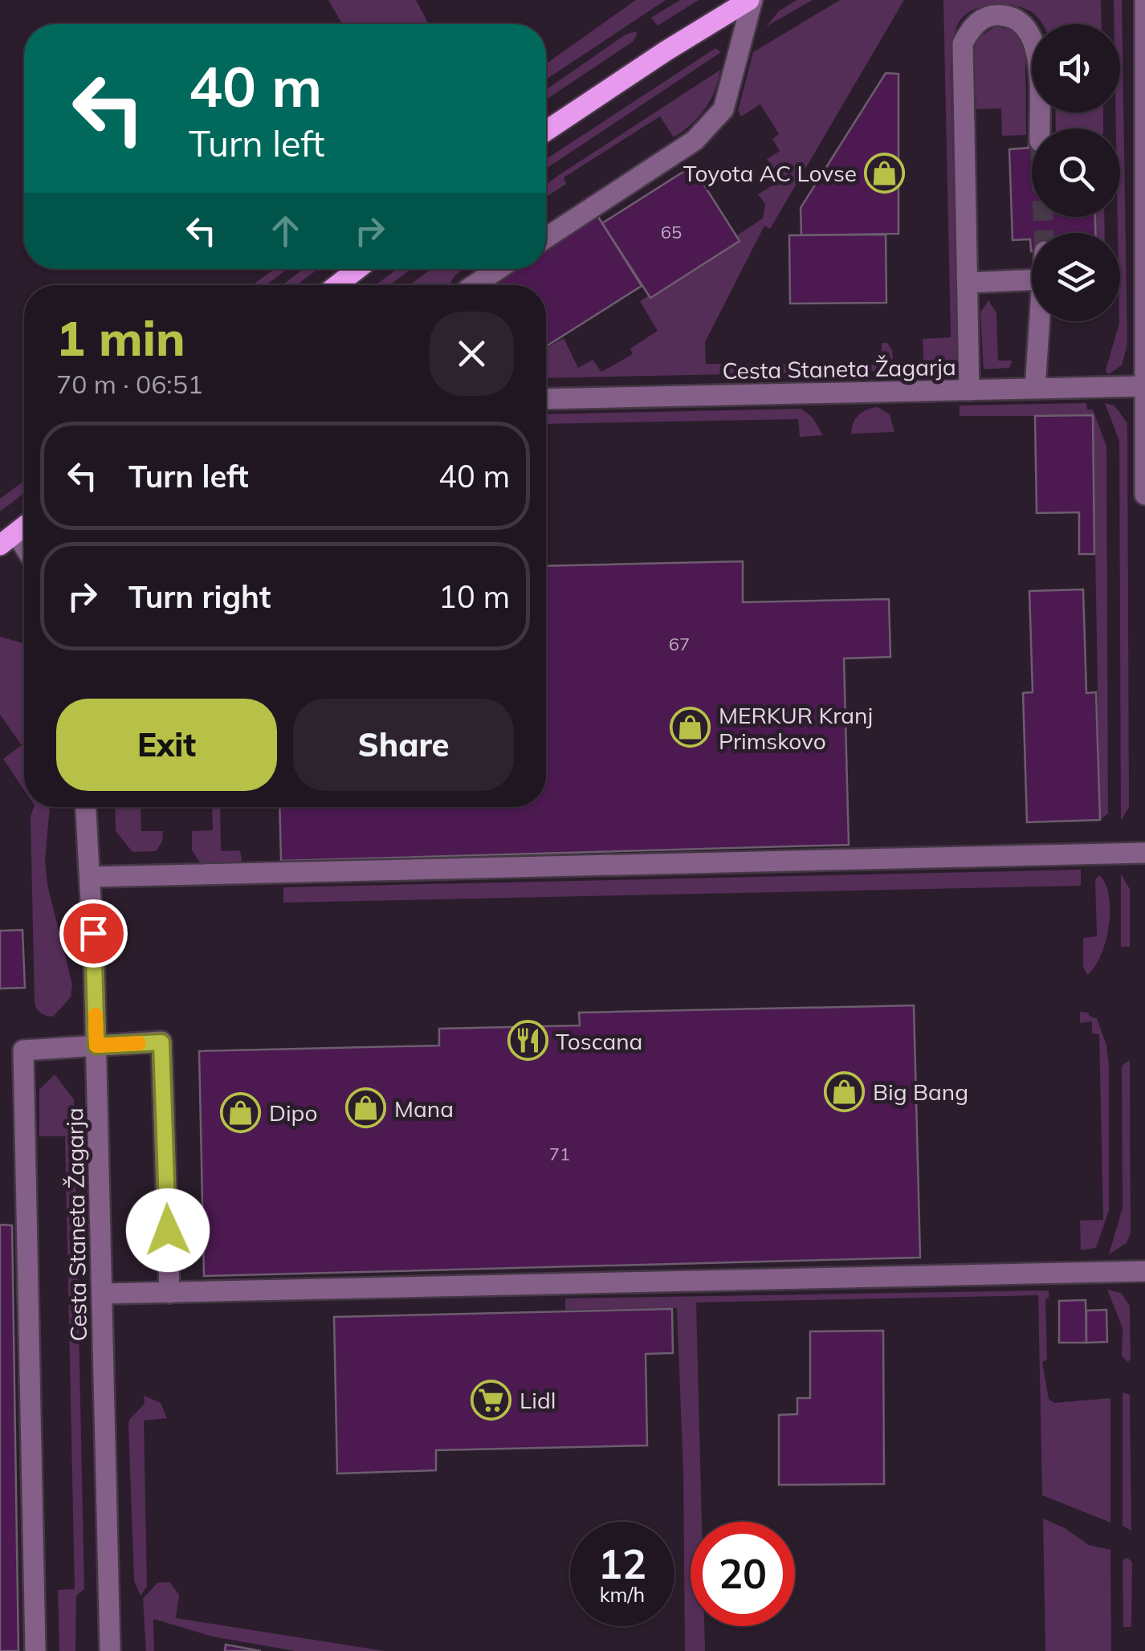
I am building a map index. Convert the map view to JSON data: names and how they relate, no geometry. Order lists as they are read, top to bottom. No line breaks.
{"streets":{"street":["Cesta Staneta Žagarja"]},"places":{"shop":["Toyota AC Lovse","MERKUR Kranj Primskovo","Big Bang","Mana","Dipo"],"restaurant":["Toscana"],"supermarket":["Lidl"]},"house_numbers":["65","67","71"],"page":{"turn":["40 m","Turn left"],"heading":["1 min","70 m · 06:51"],"list":[{"name":"Turn left","value":"40 m"},{"name":"Turn right","value":"10 m"}],"buttons":["Exit","Share"],"speed":"12 km/h","limit":"20"}}
